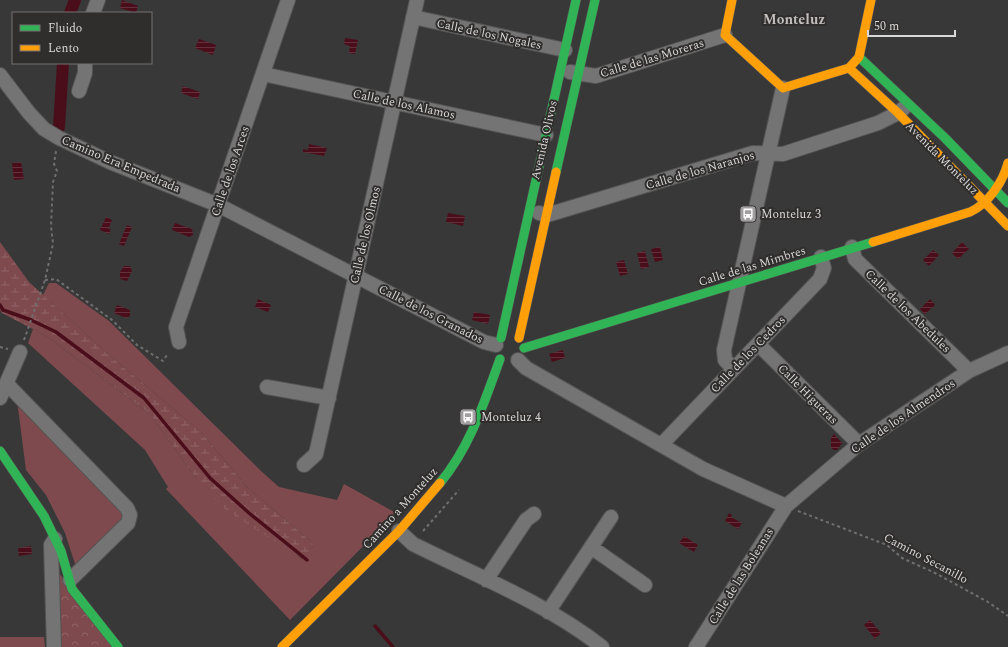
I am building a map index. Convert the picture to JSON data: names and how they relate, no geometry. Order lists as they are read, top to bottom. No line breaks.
{"streets":{"street":["Calle de los Nogales","Calle de las Moreras","Calle de los Alamos","Avenida Olivos","Avenida Monteluz","Camino Era Empedrada","Calle de los Naranjos","Calle de los Arces","Calle de los Olmos","Calle de las Mimbres","Calle de los Abedules","Calle de los Granados","Calle de los Cedros","Calle Higueras","Calle de los Almendros","Camino a Monteluz","Calle de las Boleanas"],"path":["Camino Secanillo"]},"crossings":[["Calle de los Nogales","Avenida Olivos"],["Calle de los Nogales","Calle de los Olmos"],["Calle de las Moreras","Avenida Olivos"],["Calle de los Alamos","Avenida Olivos"],["Calle de los Alamos","Calle de los Arces"],["Calle de los Alamos","Calle de los Olmos"],["Avenida Olivos","Calle de los Naranjos"],["Avenida Olivos","Calle de las Mimbres"],["Avenida Olivos","Calle de los Granados"],["Avenida Olivos","Camino a Monteluz"],["Avenida Monteluz","Calle de los Naranjos"],["Avenida Monteluz","Calle de las Mimbres"],["Camino Era Empedrada","Calle de los Arces"],["Camino Era Empedrada","Calle de los Granados"],["Calle de los Arces","Calle de los Granados"],["Calle de los Olmos","Calle de los Granados"],["Calle de las Mimbres","Calle de los Abedules"],["Calle de las Mimbres","Calle de los Granados"],["Calle de las Mimbres","Calle de los Cedros"],["Calle de las Mimbres","Camino a Monteluz"],["Calle de los Abedules","Calle de los Almendros"],["Calle de los Granados","Camino a Monteluz"],["Calle de los Cedros","Calle Higueras"],["Calle Higueras","Calle de los Almendros"],["Calle de los Almendros","Camino Secanillo"],["Calle de los Almendros","Calle de las Boleanas"],["Camino Secanillo","Calle de las Boleanas"]],"districts":["Monteluz"],"places":{"bus stop":["Monteluz 3","Monteluz 4"]},"legend":["Fluido","Lento"],"scale_bar":"50 m"}
